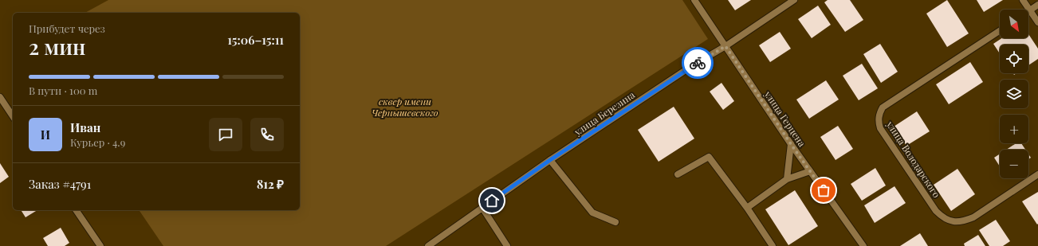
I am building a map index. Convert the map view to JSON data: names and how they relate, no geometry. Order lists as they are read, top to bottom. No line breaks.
{"streets":{"street":["улица Березина","улица Герцена","улица Володарского"]},"crossings":[["улица Березина","улица Герцена"]],"parks":["сквер имени Чернышевского"],"north":"bottom right","page":{"map_buttons":["+","−"],"heading":["2 мин","Прибудет через","15:06–15:11"],"panel":["Иван","Курьер · 4.9","Заказ #4791","812 ₽"],"bar":"В пути · 100 m","round":"И"}}
